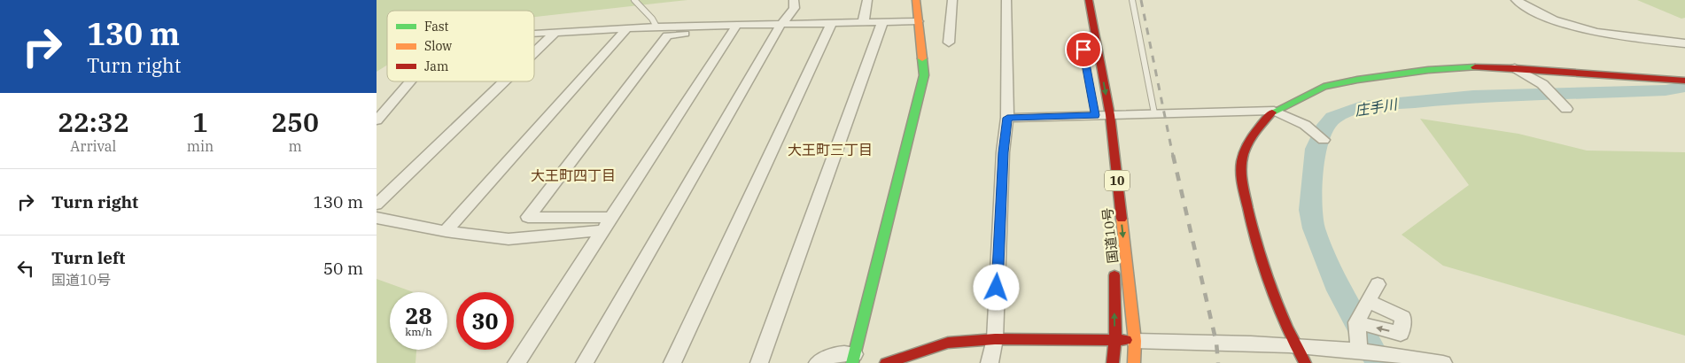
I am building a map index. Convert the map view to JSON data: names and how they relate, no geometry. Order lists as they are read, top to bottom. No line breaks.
{"streets":{"main road":["10","国道10号"]},"districts":["大王町三丁目","大王町四丁目"],"water":["庄手川"],"legend":["Fast","Slow","Jam"],"page":{"turn":["130 m","Turn right"],"eta":["22:32","Arrival","1","min","250","m"],"list":[{"name":"Turn right","value":"130 m"},{"name":"Turn left","note":"国道10号","value":"50 m"}],"speed":"28 km/h","limit":"30"}}
